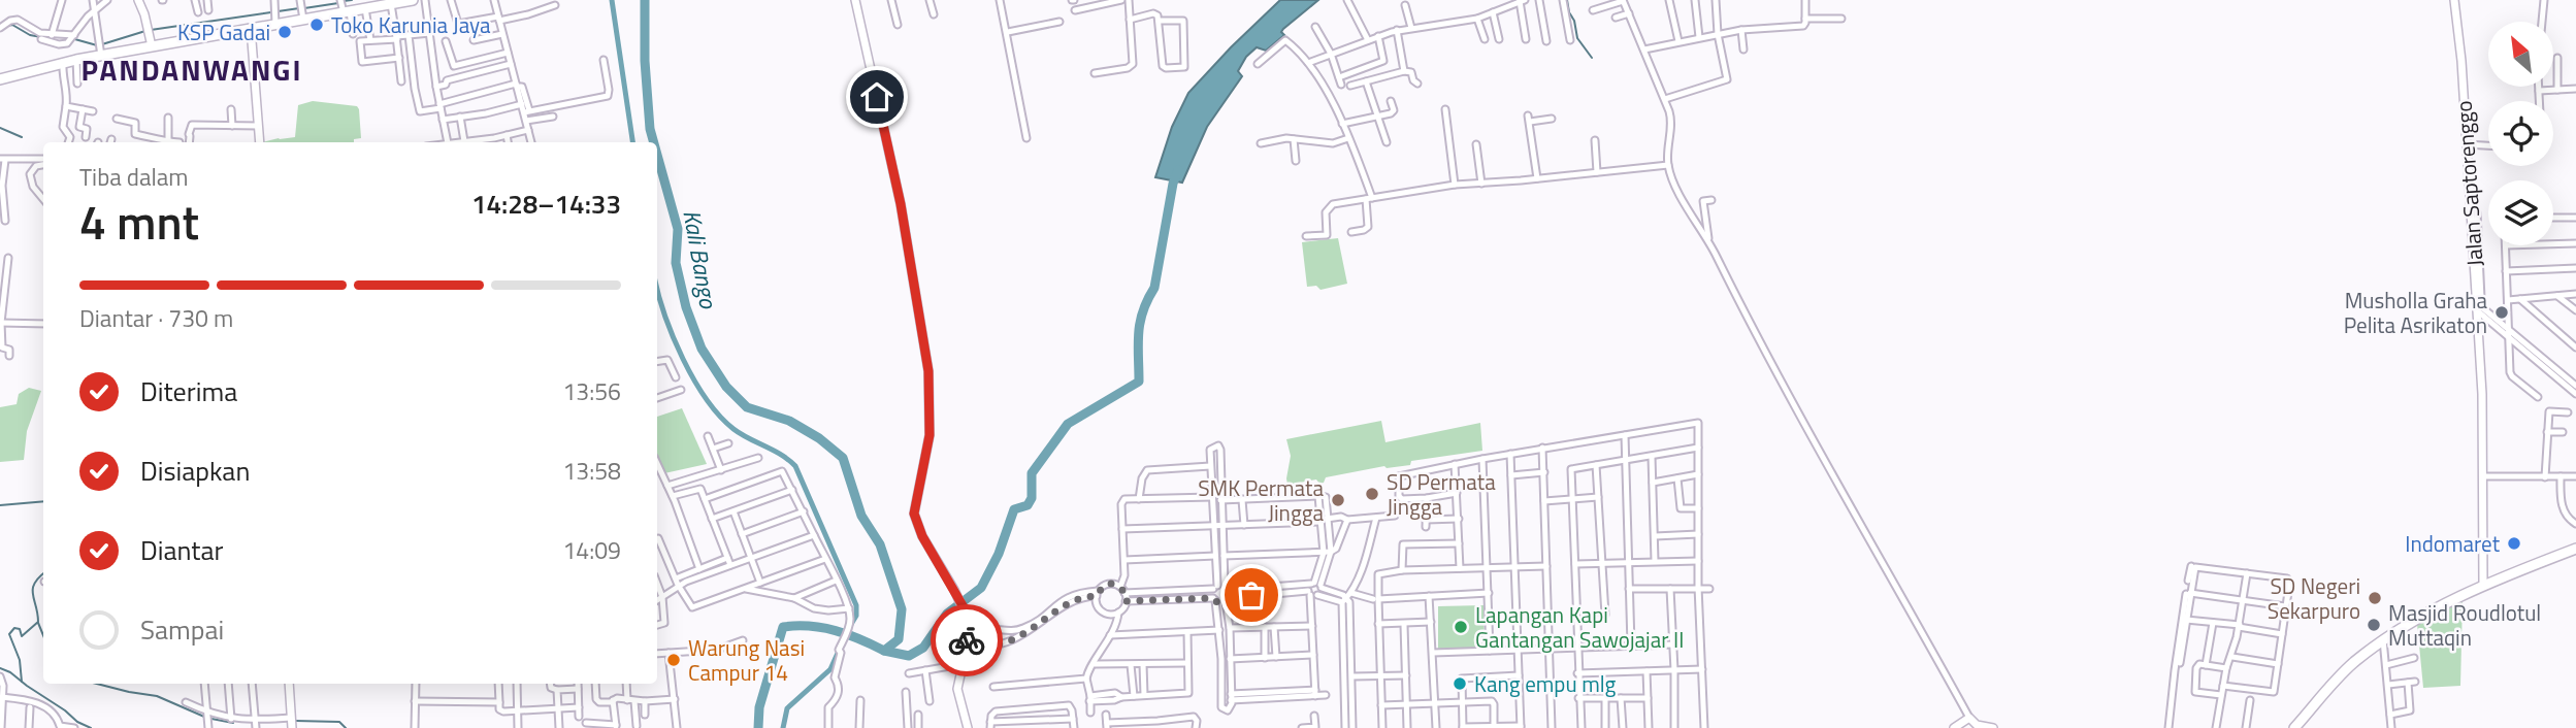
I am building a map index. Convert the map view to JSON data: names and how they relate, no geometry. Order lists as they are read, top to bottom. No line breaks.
{"streets":{"street":["Jalan Saptorenggo"]},"districts":["PANDANWANGI"],"water":["Kali Bango"],"places":["Toko Karunia Jaya","KSP Gadai","Musholla Graha Pelita Asrikaton","SD Permata Jingga","SMK Permata Jingga","Indomaret","SD Negeri Sekarpuro","Masjid Roudlotul Muttaqin","Lapangan Kapi Gantangan Sawojajar II","Warung Nasi Campur 14","Kang empu mlg"],"north":"top left","page":{"heading":["4 mnt","Tiba dalam","14:28–14:33"],"bar":"Diantar · 730 m","list":[["Diterima","13:56"],["Disiapkan","13:58"],["Diantar","14:09"],"Sampai"]}}
